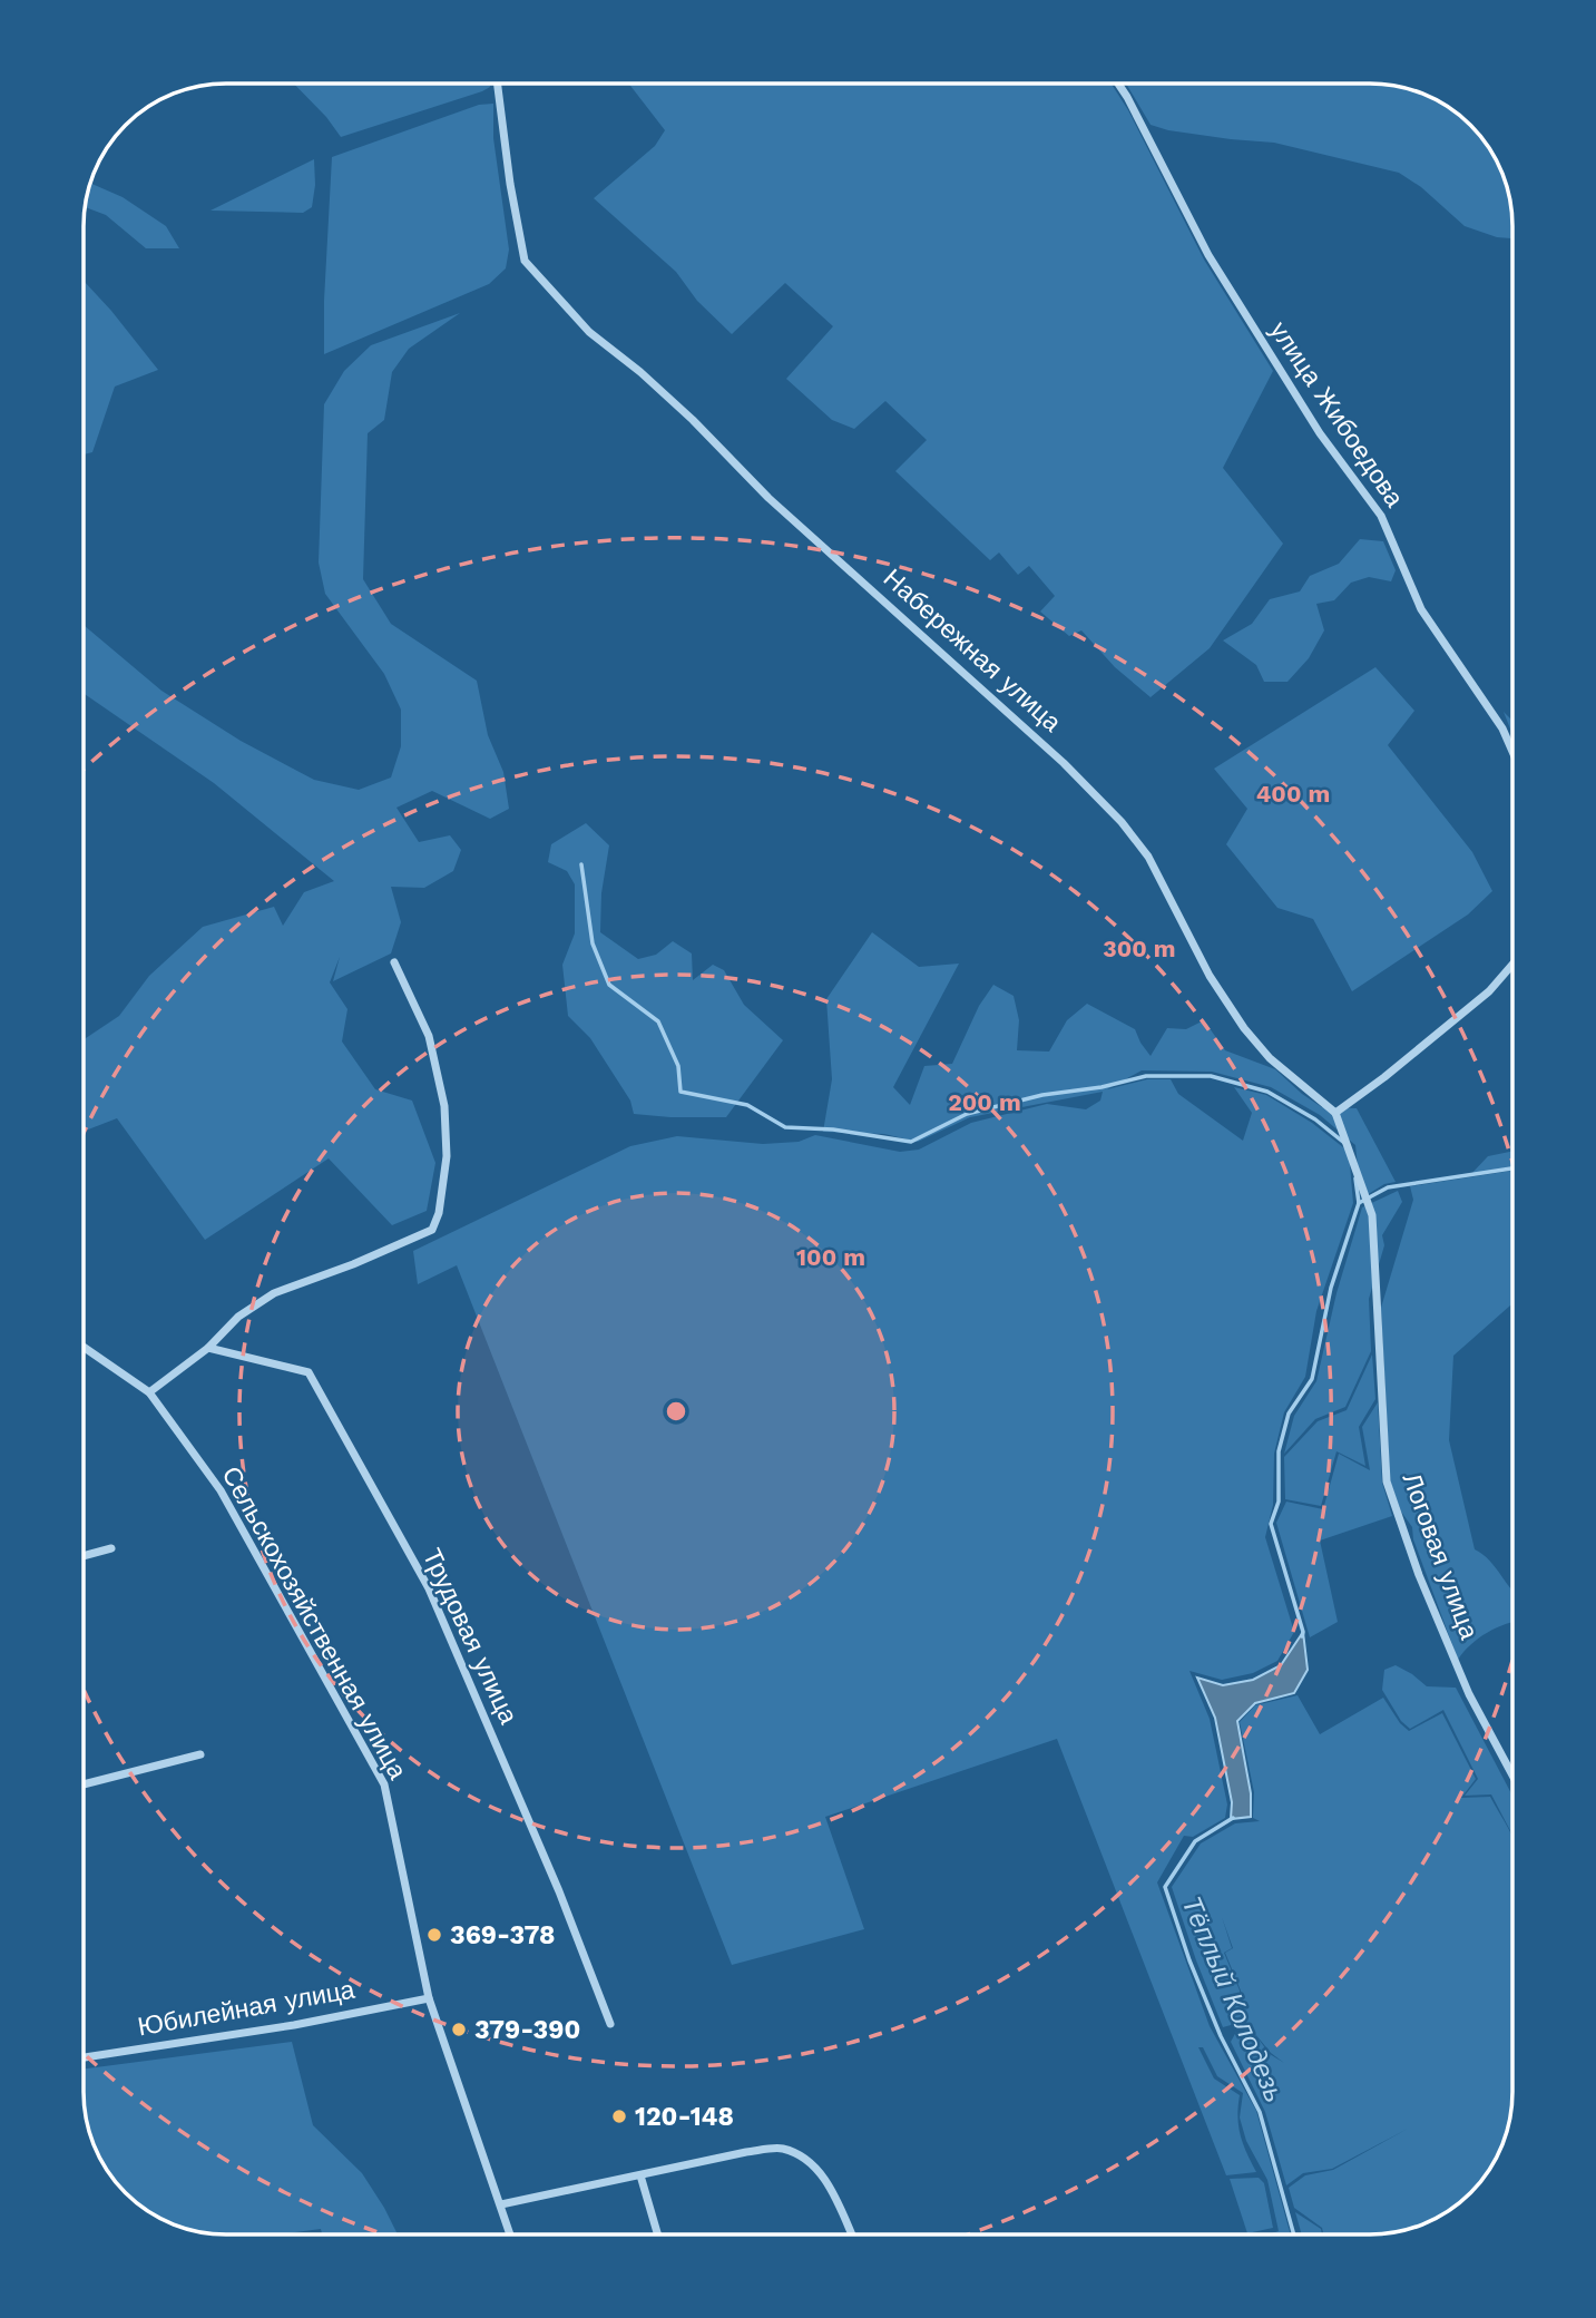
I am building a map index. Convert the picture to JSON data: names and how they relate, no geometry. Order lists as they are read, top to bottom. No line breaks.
{"streets":{"street":["улица Жибоедова","Набережная улица","Логовая улица","Сельскохозяйственная улица","Трудовая улица","Юбилейная улица"]},"crossings":[["Набережная улица","Логовая улица"],["Сельскохозяйственная улица","Юбилейная улица"]],"water":["Тёплый Колодезь"],"places":["369-378","379-390","120-148"],"rings":["400 m","300 m","200 m","100 m"]}
